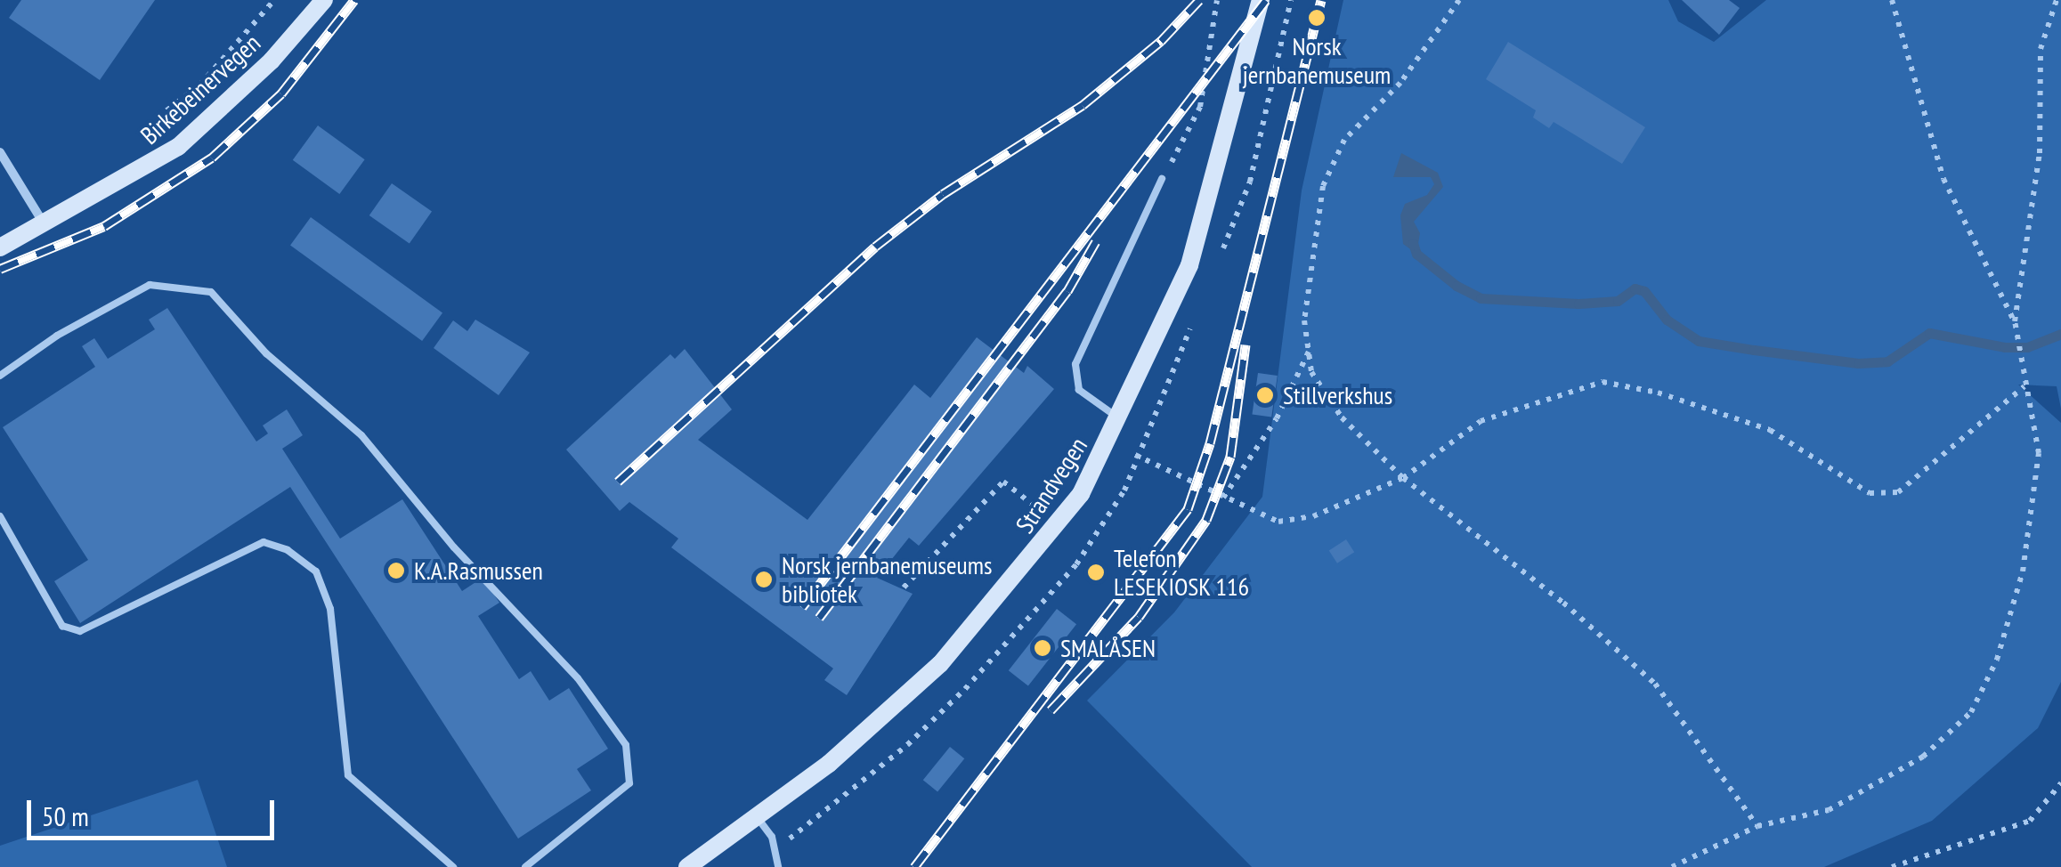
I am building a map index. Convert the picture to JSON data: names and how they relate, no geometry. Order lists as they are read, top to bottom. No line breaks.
{"streets":{"main road":["Birkebeinervegen","Strandvegen"]},"places":["Norsk jernbanemuseum","Stillverkshus","K.A.Rasmussen","Telefon LESEKIOSK 116","Norsk jernbanemuseums bibliotek","SMALÅSEN"],"scale_bar":"50 m"}
